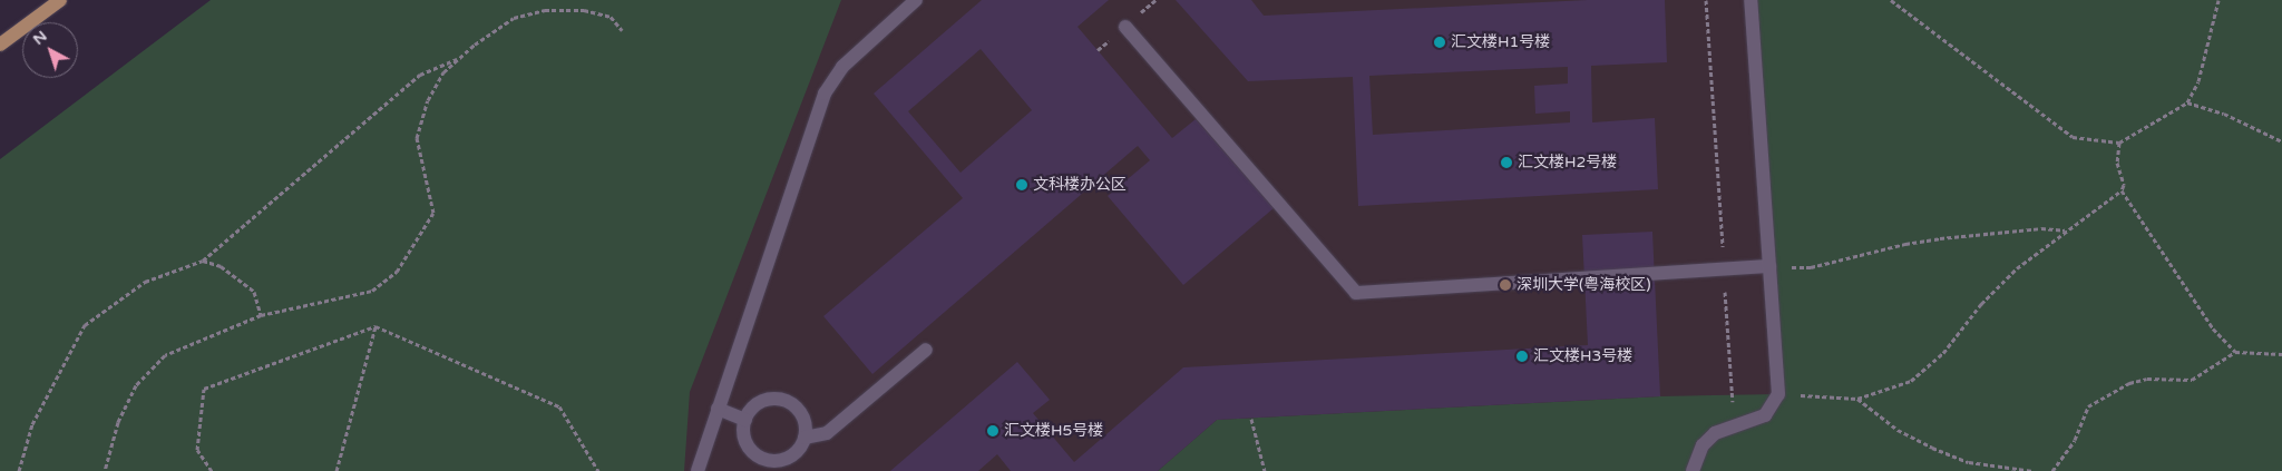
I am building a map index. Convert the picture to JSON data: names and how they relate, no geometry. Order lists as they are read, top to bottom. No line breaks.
{"places":["汇文楼H1号楼","汇文楼H2号楼","文科楼办公区","深圳大学(粤海校区)","汇文楼H3号楼","汇文楼H5号楼"],"north":"top left"}
